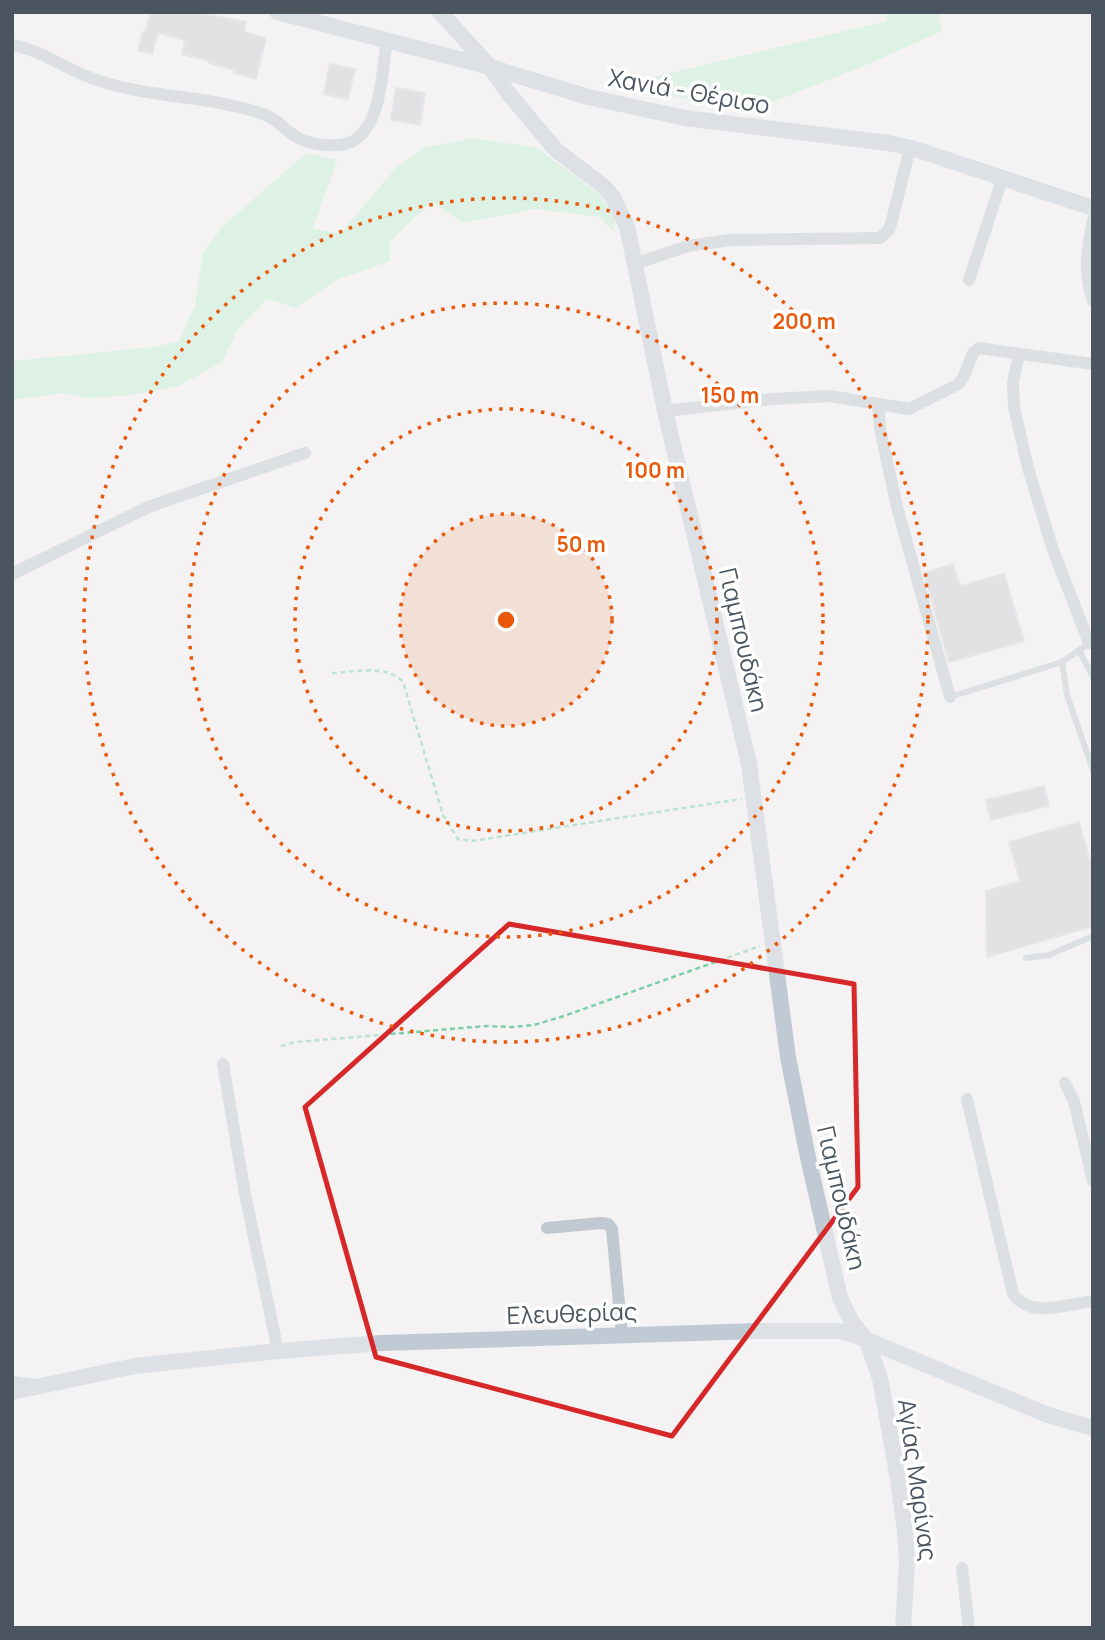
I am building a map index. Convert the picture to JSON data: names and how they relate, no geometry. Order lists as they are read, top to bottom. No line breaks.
{"streets":{"main road":["Χανιά - Θέρισο","Γιαμπουδάκη","Ελευθερίας","Αγίας Μαρίνας"]},"crossings":[["Χανιά - Θέρισο","Γιαμπουδάκη"],["Γιαμπουδάκη","Ελευθερίας"],["Γιαμπουδάκη","Αγίας Μαρίνας"],["Ελευθερίας","Αγίας Μαρίνας"]],"rings":["200 m","150 m","100 m","50 m"]}
